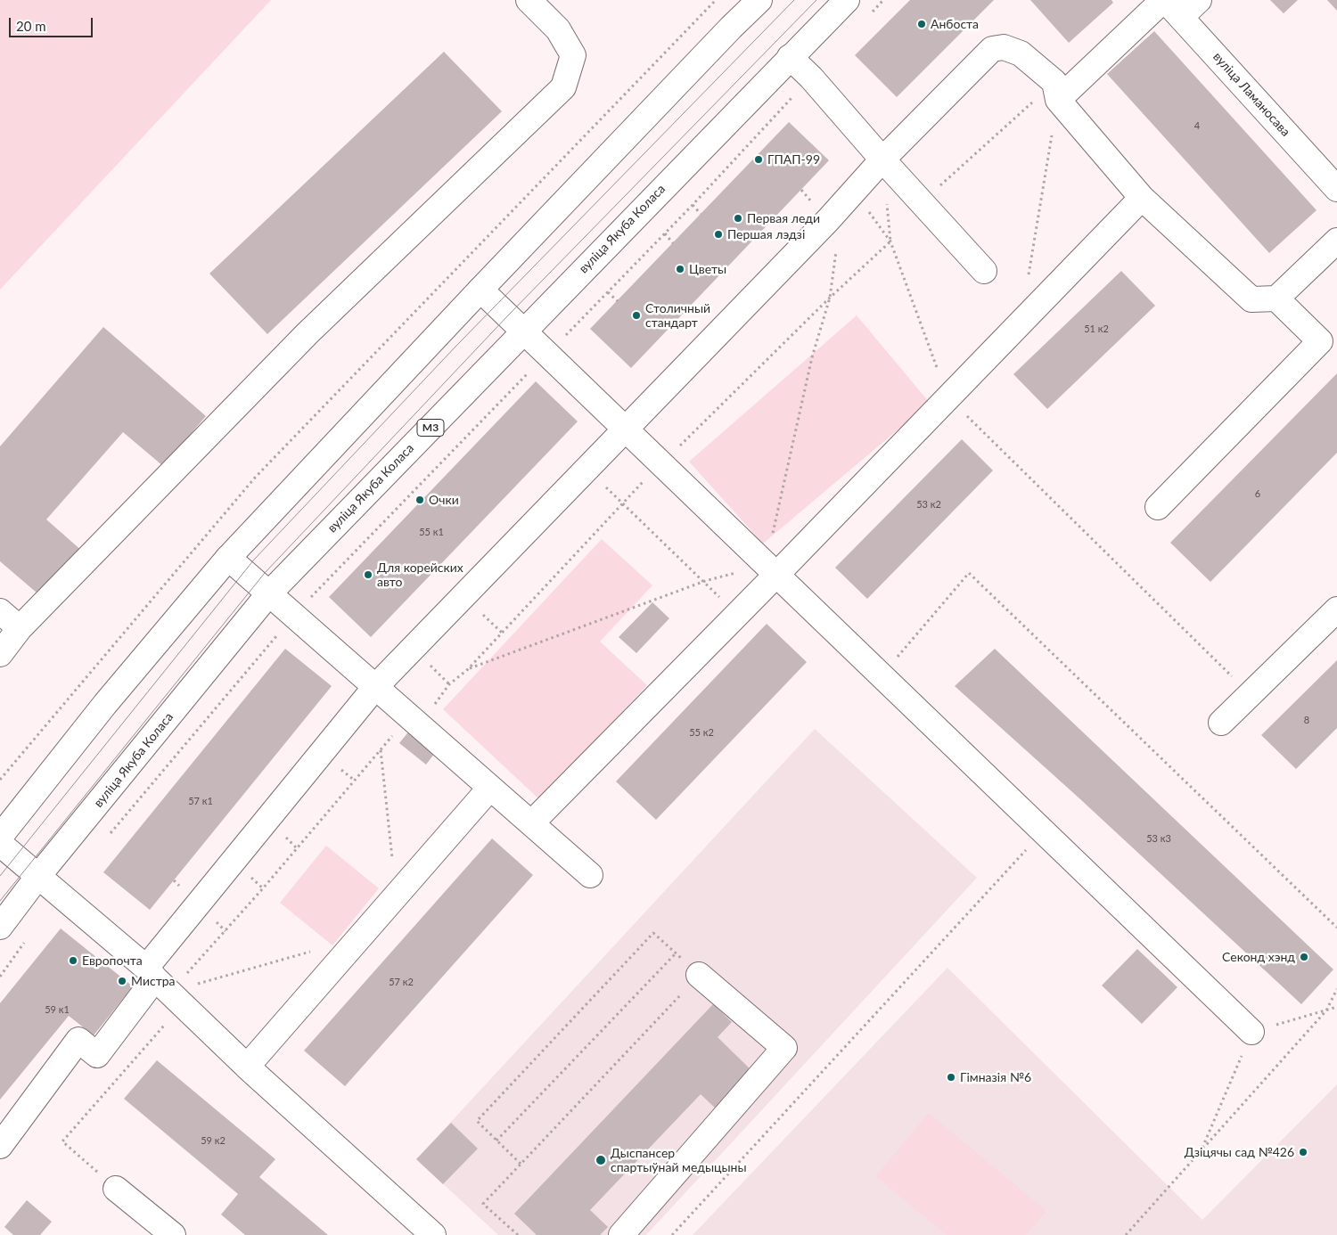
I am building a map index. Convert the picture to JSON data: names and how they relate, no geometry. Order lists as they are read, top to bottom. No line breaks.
{"streets":{"main road":["вуліца Ламаносава","вуліца Якуба Коласа","М3"]},"places":["Анбоста","ГПАП-99","Первая леди","Першая лэдзі","Цветы","Столичный стандарт","Очки","Для корейских авто","Секонд хэнд","Европочта","Мистра","Гімназія №6","Дзіцячы сад №426","Дыспансер спартыўнай медыцыны"],"house_numbers":["4","51 к2","6","53 к2","55 к1","8","55 к2","57 к1","53 к3","57 к2","59 к1","59 к2"],"scale_bar":"20 m"}
